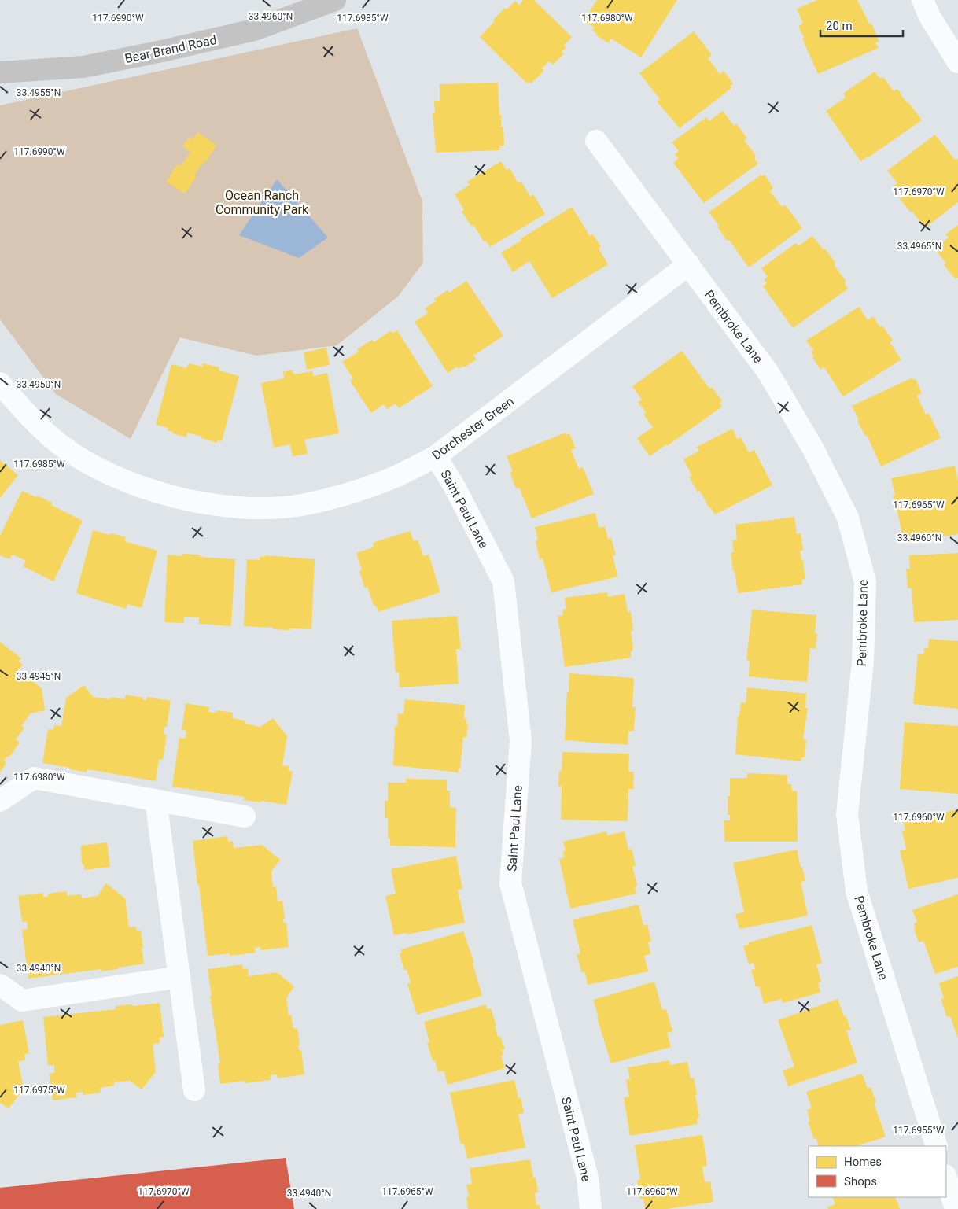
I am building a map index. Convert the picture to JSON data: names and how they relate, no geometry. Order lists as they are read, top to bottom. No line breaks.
{"streets":{"street":["Bear Brand Road","Pembroke Lane","Dorchester Green","Saint Paul Lane"]},"crossings":[["Pembroke Lane","Dorchester Green"],["Dorchester Green","Saint Paul Lane"]],"parks":["Ocean Ranch Community Park"],"legend":["Homes","Shops"],"scale_bar":"20 m","coordinates":["33.4960°N","117.6990°W","117.6980°W","117.6985°W","33.4955°N","117.6970°W","33.4965°N","33.4950°N","117.6965°W","33.4945°N","117.6960°W","33.4940°N","117.6975°W","117.6955°W"]}
